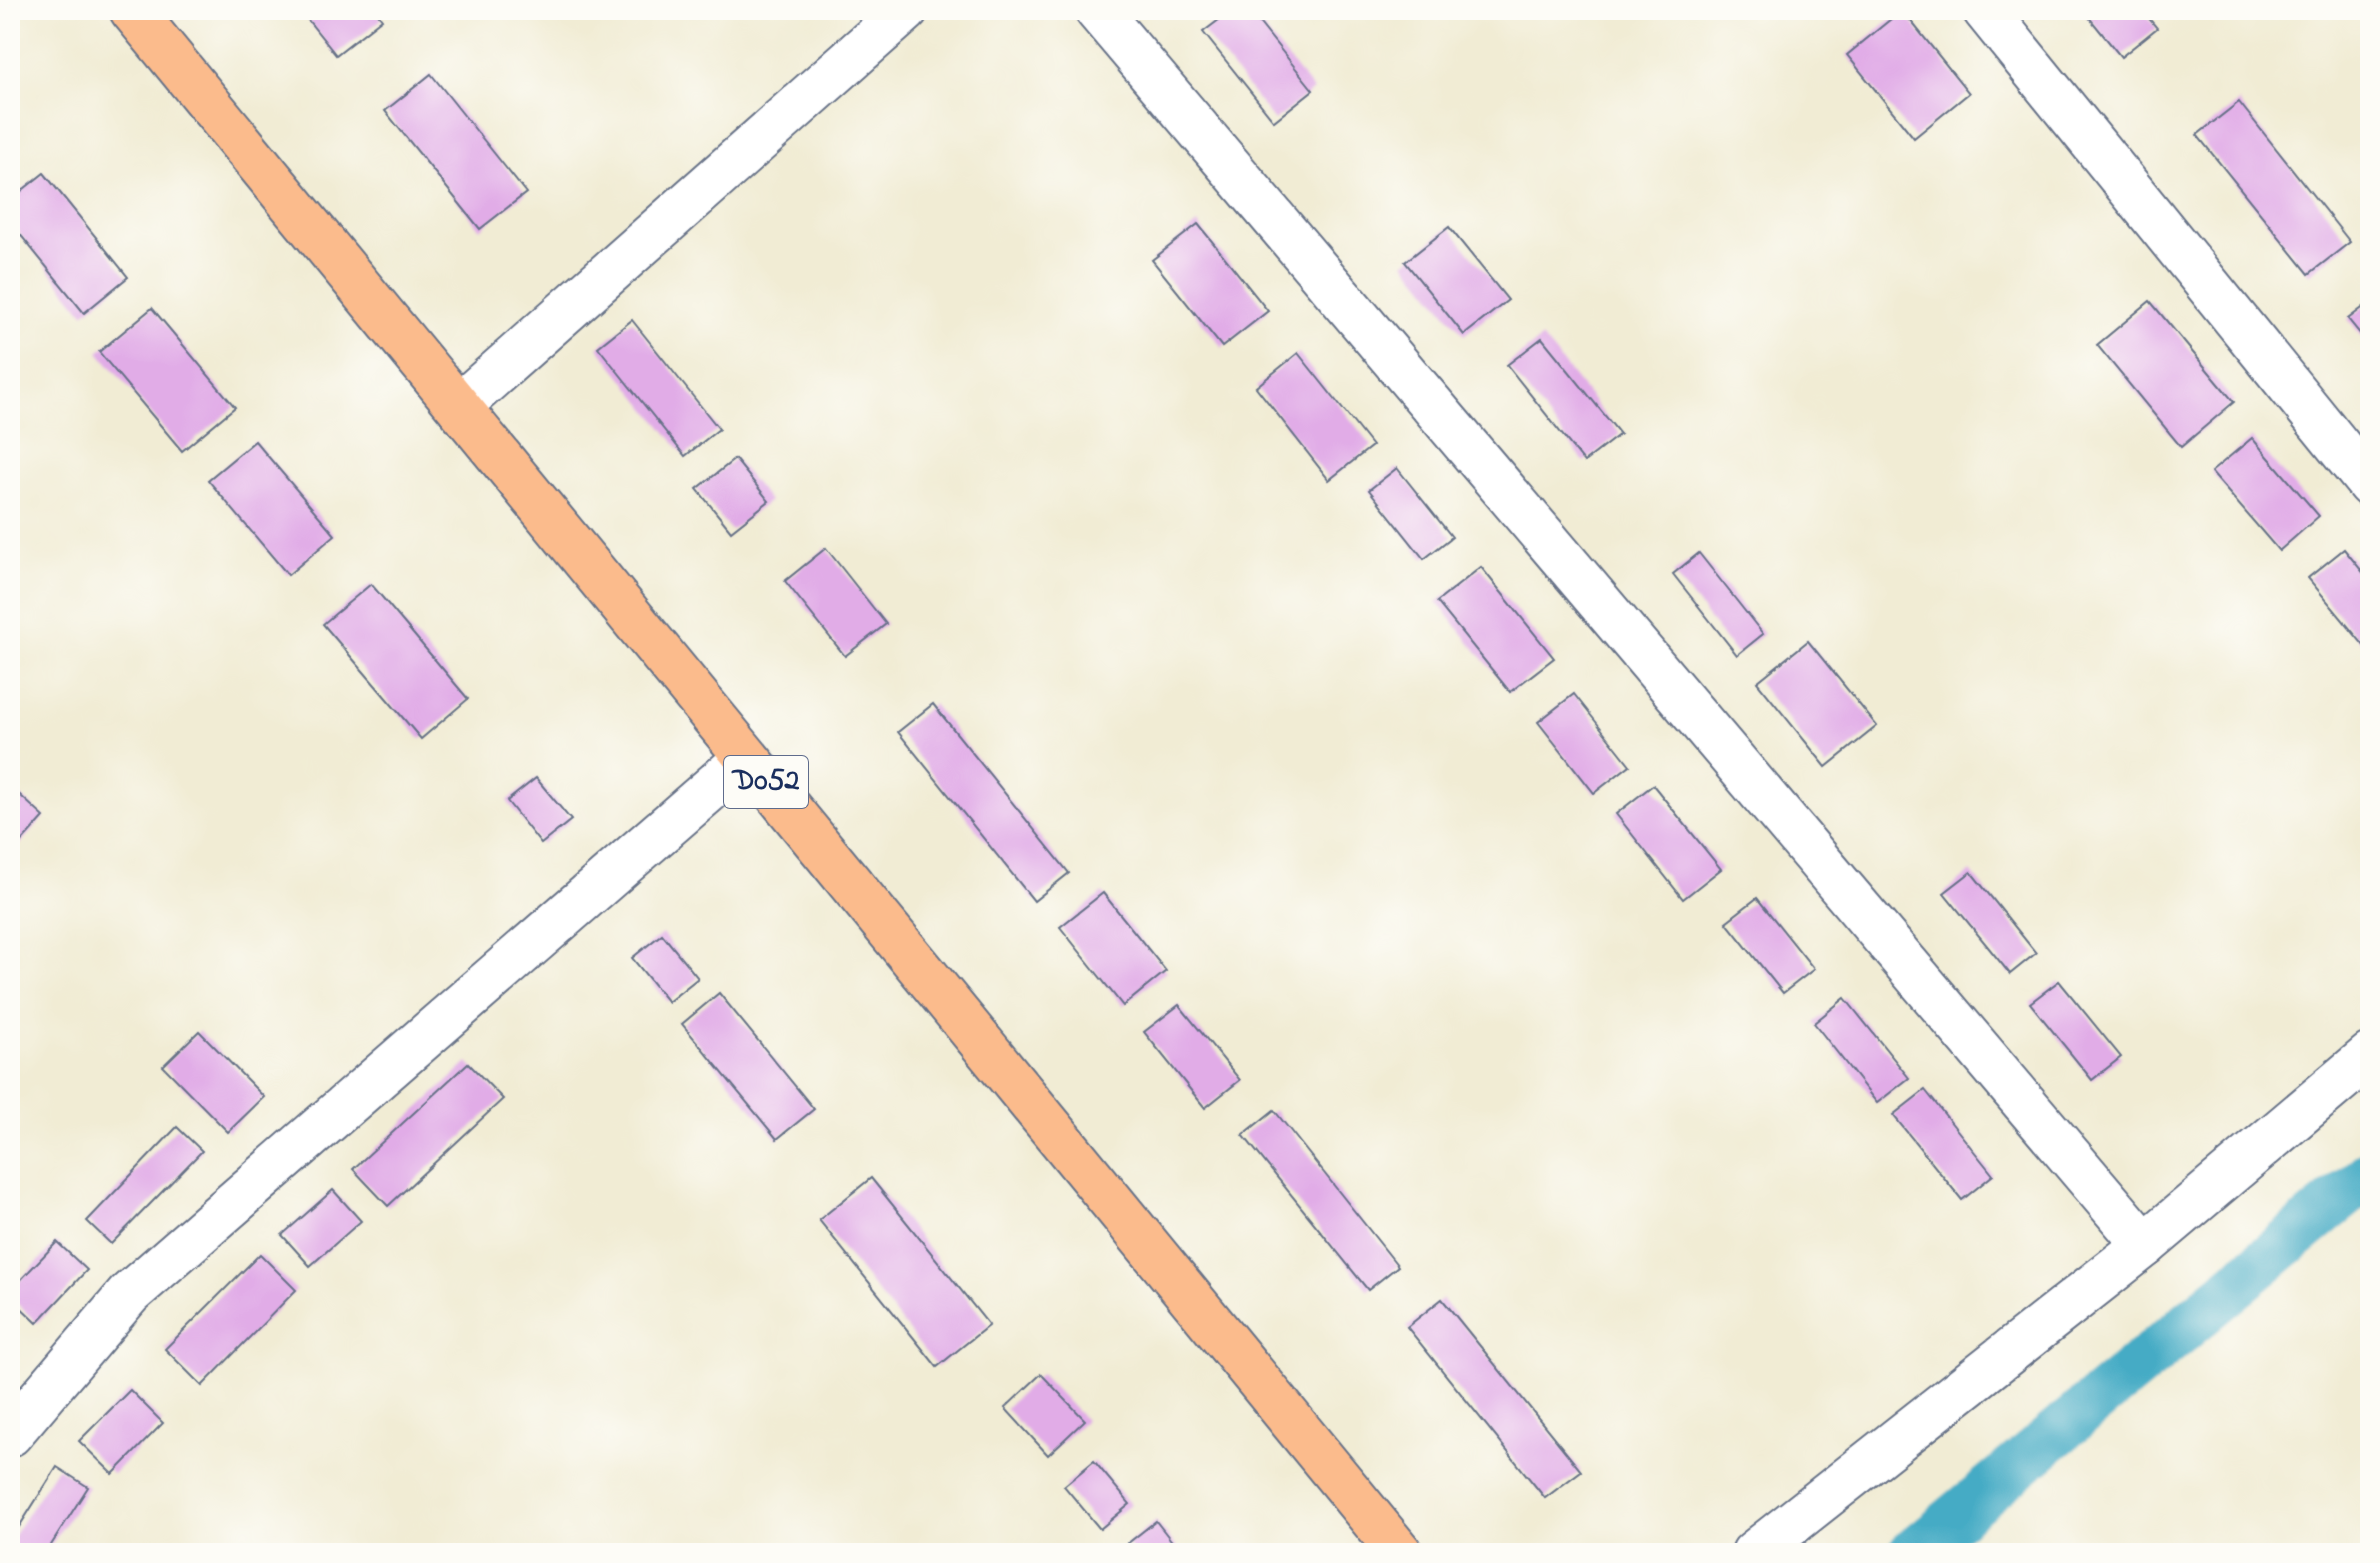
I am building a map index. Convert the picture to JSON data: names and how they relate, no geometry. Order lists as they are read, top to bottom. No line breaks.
{"streets":{"main road":["D052"]}}
